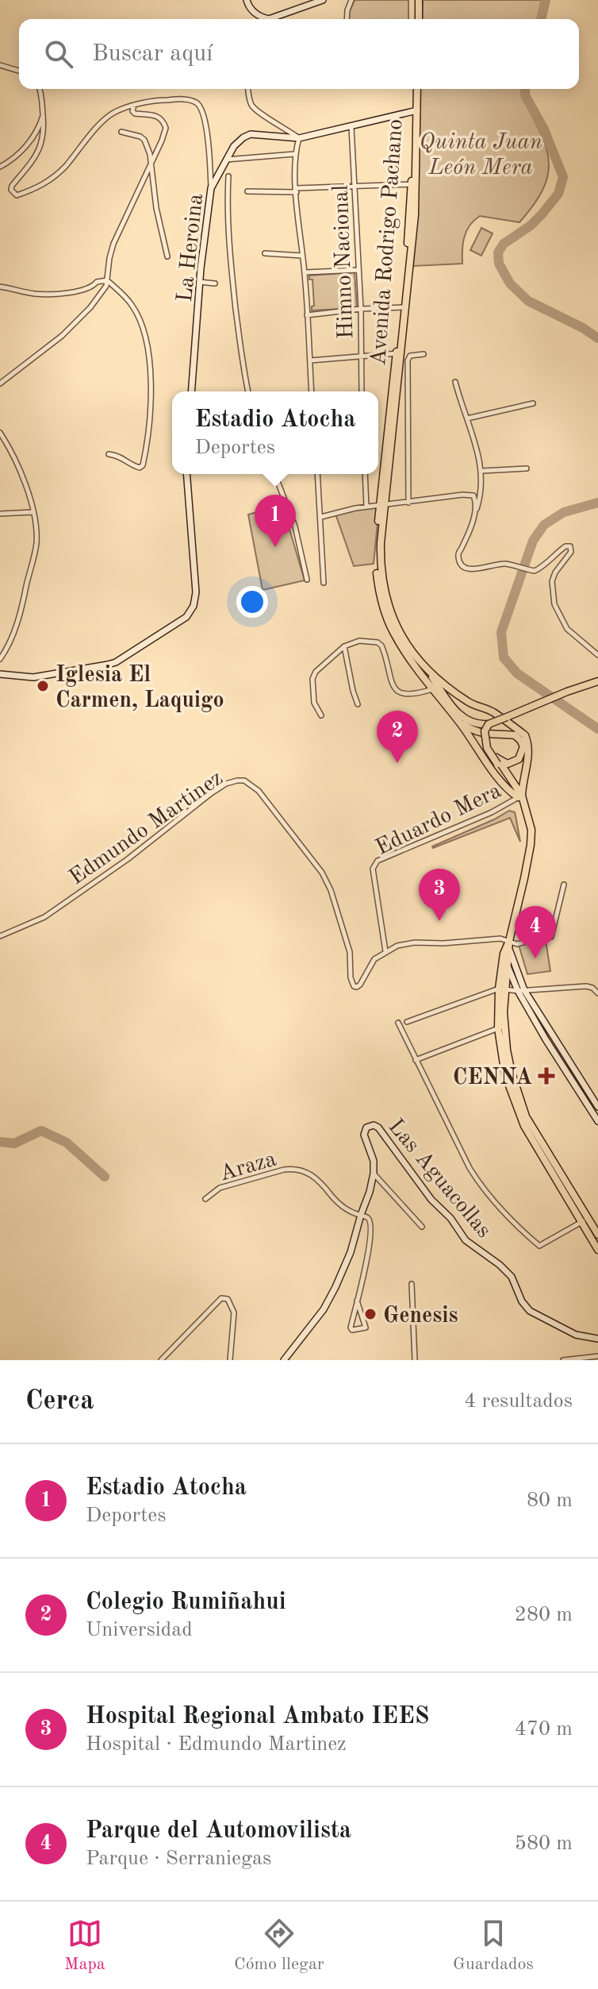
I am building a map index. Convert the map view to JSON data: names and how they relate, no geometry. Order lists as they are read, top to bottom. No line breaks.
{"streets":{"main road":["Avenida Rodrigo Pachano"],"street":["La Heroina","Himno Nacional","Eduardo Mera","Edmundo Martinez","Araza","Las Aguacollas"]},"crossings":[["Avenida Rodrigo Pachano","La Heroina"],["Avenida Rodrigo Pachano","Eduardo Mera"],["La Heroina","Himno Nacional"],["Eduardo Mera","Edmundo Martinez"],["Araza","Las Aguacollas"]],"parks":["Quinta Juan León Mera"],"places":{"other":["Iglesia El Carmen, Laquigo","Genesis"],"health":["CENNA"]},"page":{"search":"Buscar aquí","popup":["Estadio Atocha","Deportes"],"pins":["1","2","3","4"],"heading":["Cerca","4 resultados"],"list":[{"mark":"1","name":"Estadio Atocha","note":"Deportes","value":"80 m"},{"mark":"2","name":"Colegio Rumiñahui","note":"Universidad","value":"280 m"},{"mark":"3","name":"Hospital Regional Ambato IEES","note":"Hospital · Edmundo Martinez","value":"470 m"},{"mark":"4","name":"Parque del Automovilista","note":"Parque · Serraniegas","value":"580 m"}],"nav":["Mapa","Cómo llegar","Guardados"]}}
